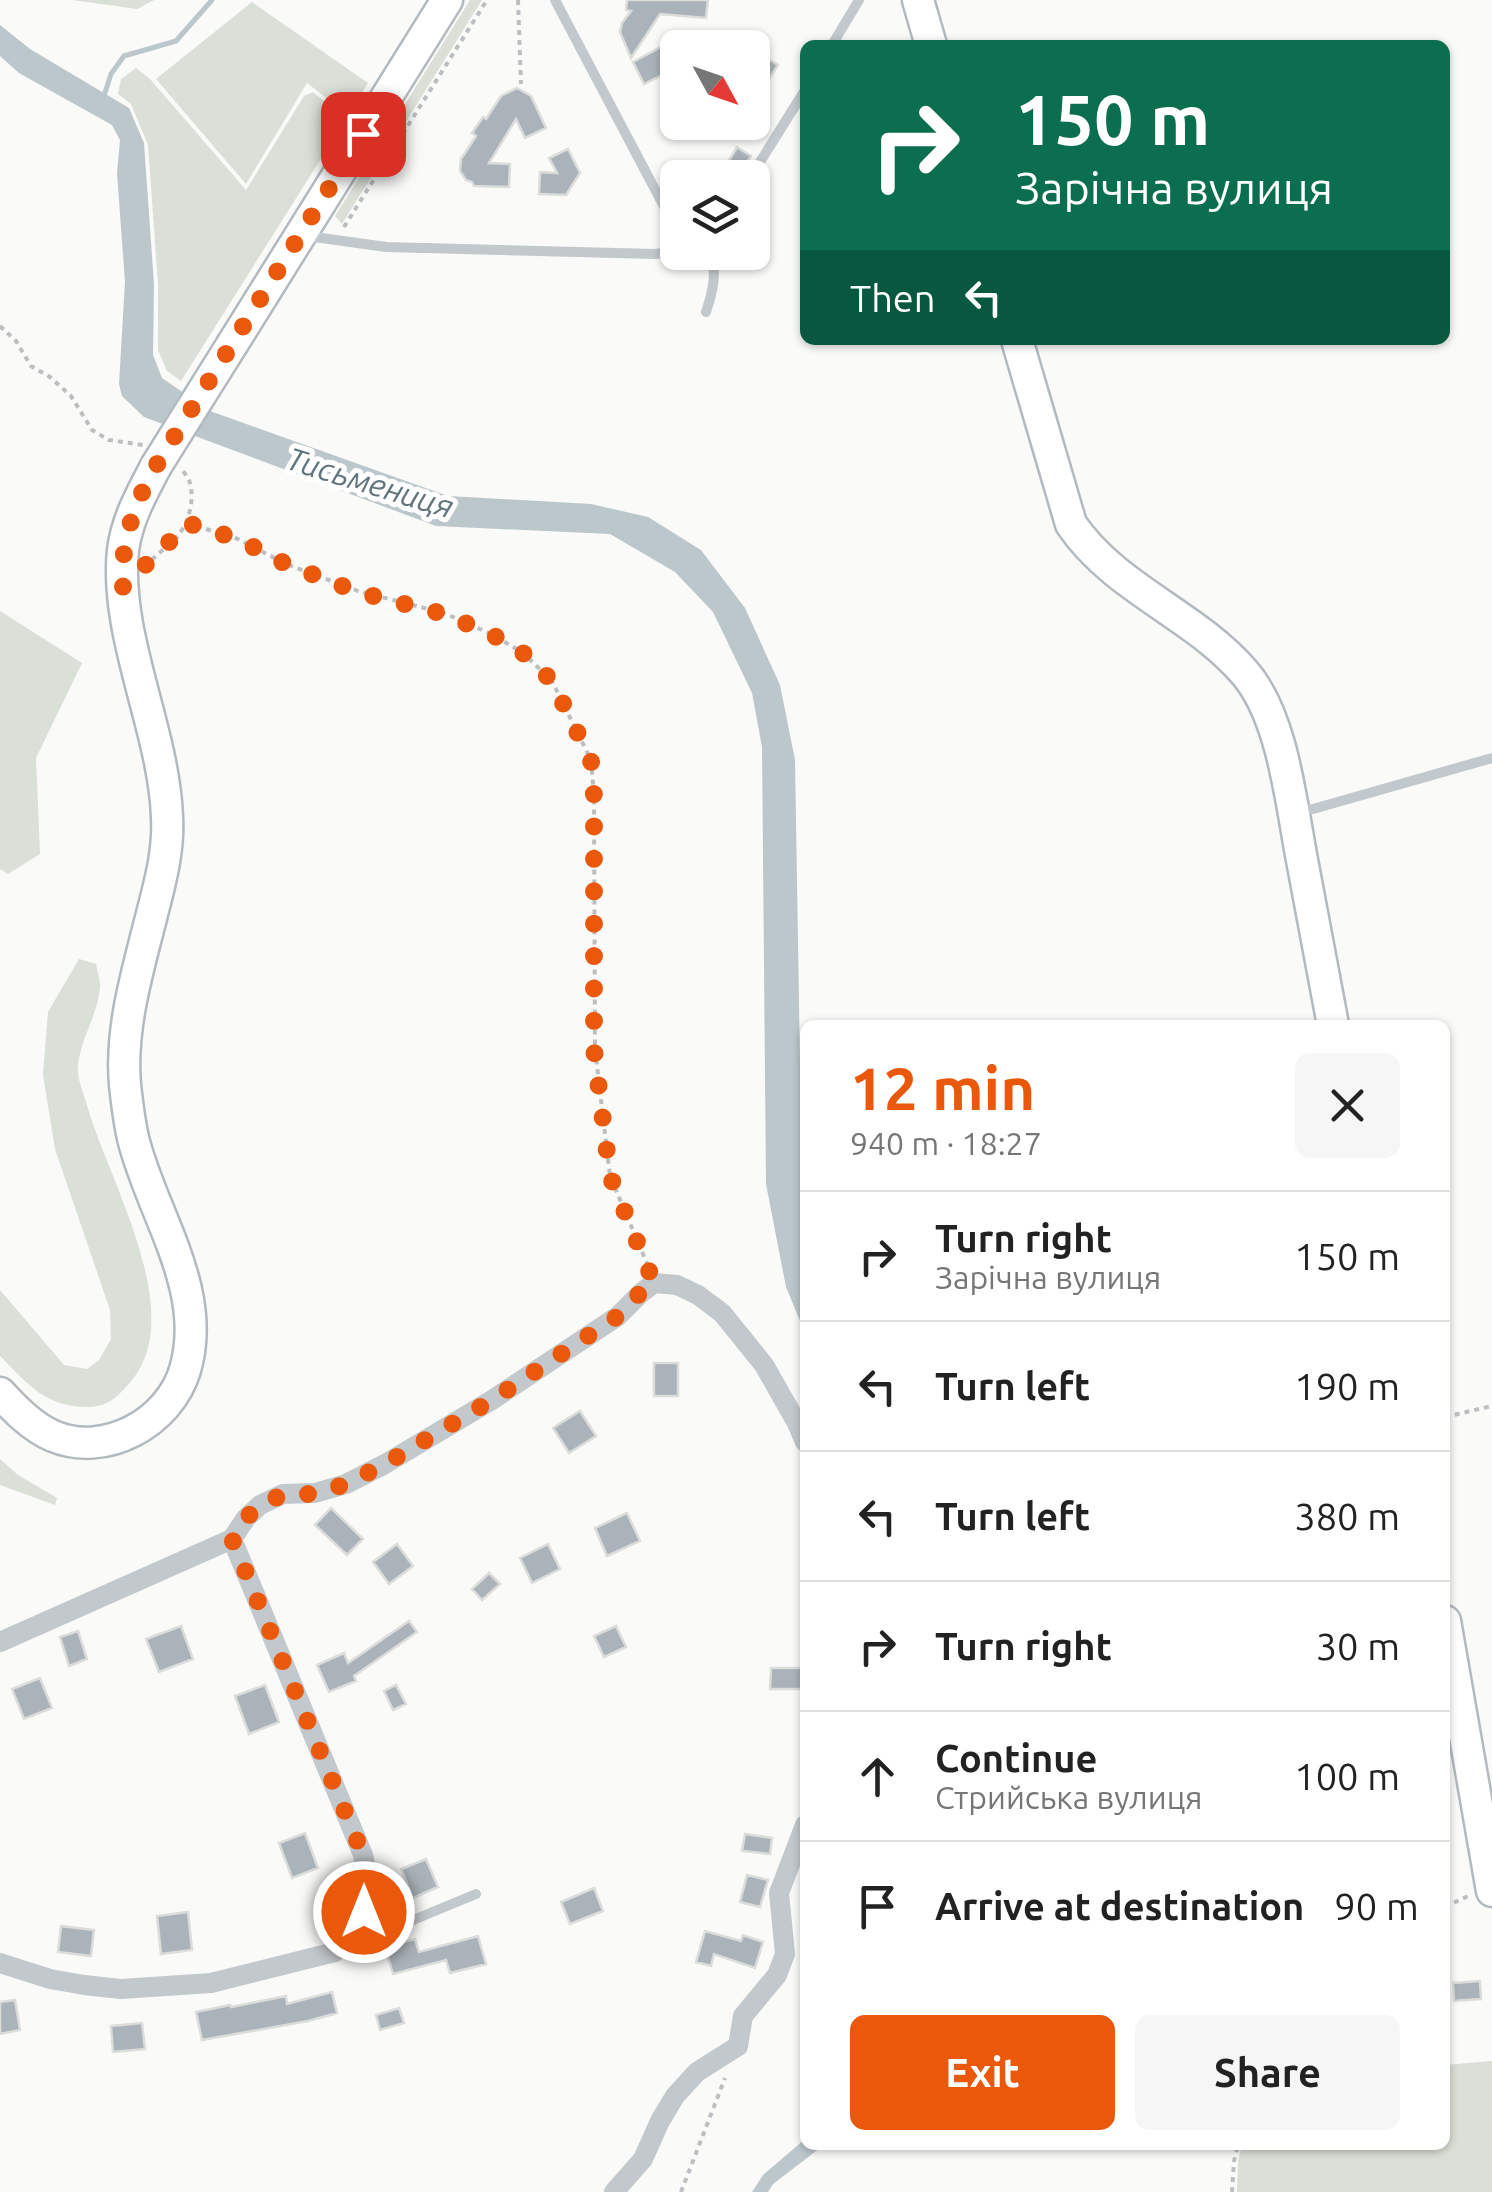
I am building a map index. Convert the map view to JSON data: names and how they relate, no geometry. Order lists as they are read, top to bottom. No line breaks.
{"water":["Тисьмениця"],"north":"bottom right","page":{"turn":["150 m","Зарічна вулиця"],"then":"Then","heading":["12 min","940 m · 18:27"],"list":[{"name":"Turn right","note":"Зарічна вулиця","value":"150 m"},{"name":"Turn left","value":"190 m"},{"name":"Turn left","value":"380 m"},{"name":"Turn right","value":"30 m"},{"name":"Continue","note":"Стрийська вулиця","value":"100 m"},{"name":"Arrive at destination","value":"90 m"}],"buttons":["Exit","Share"]}}
